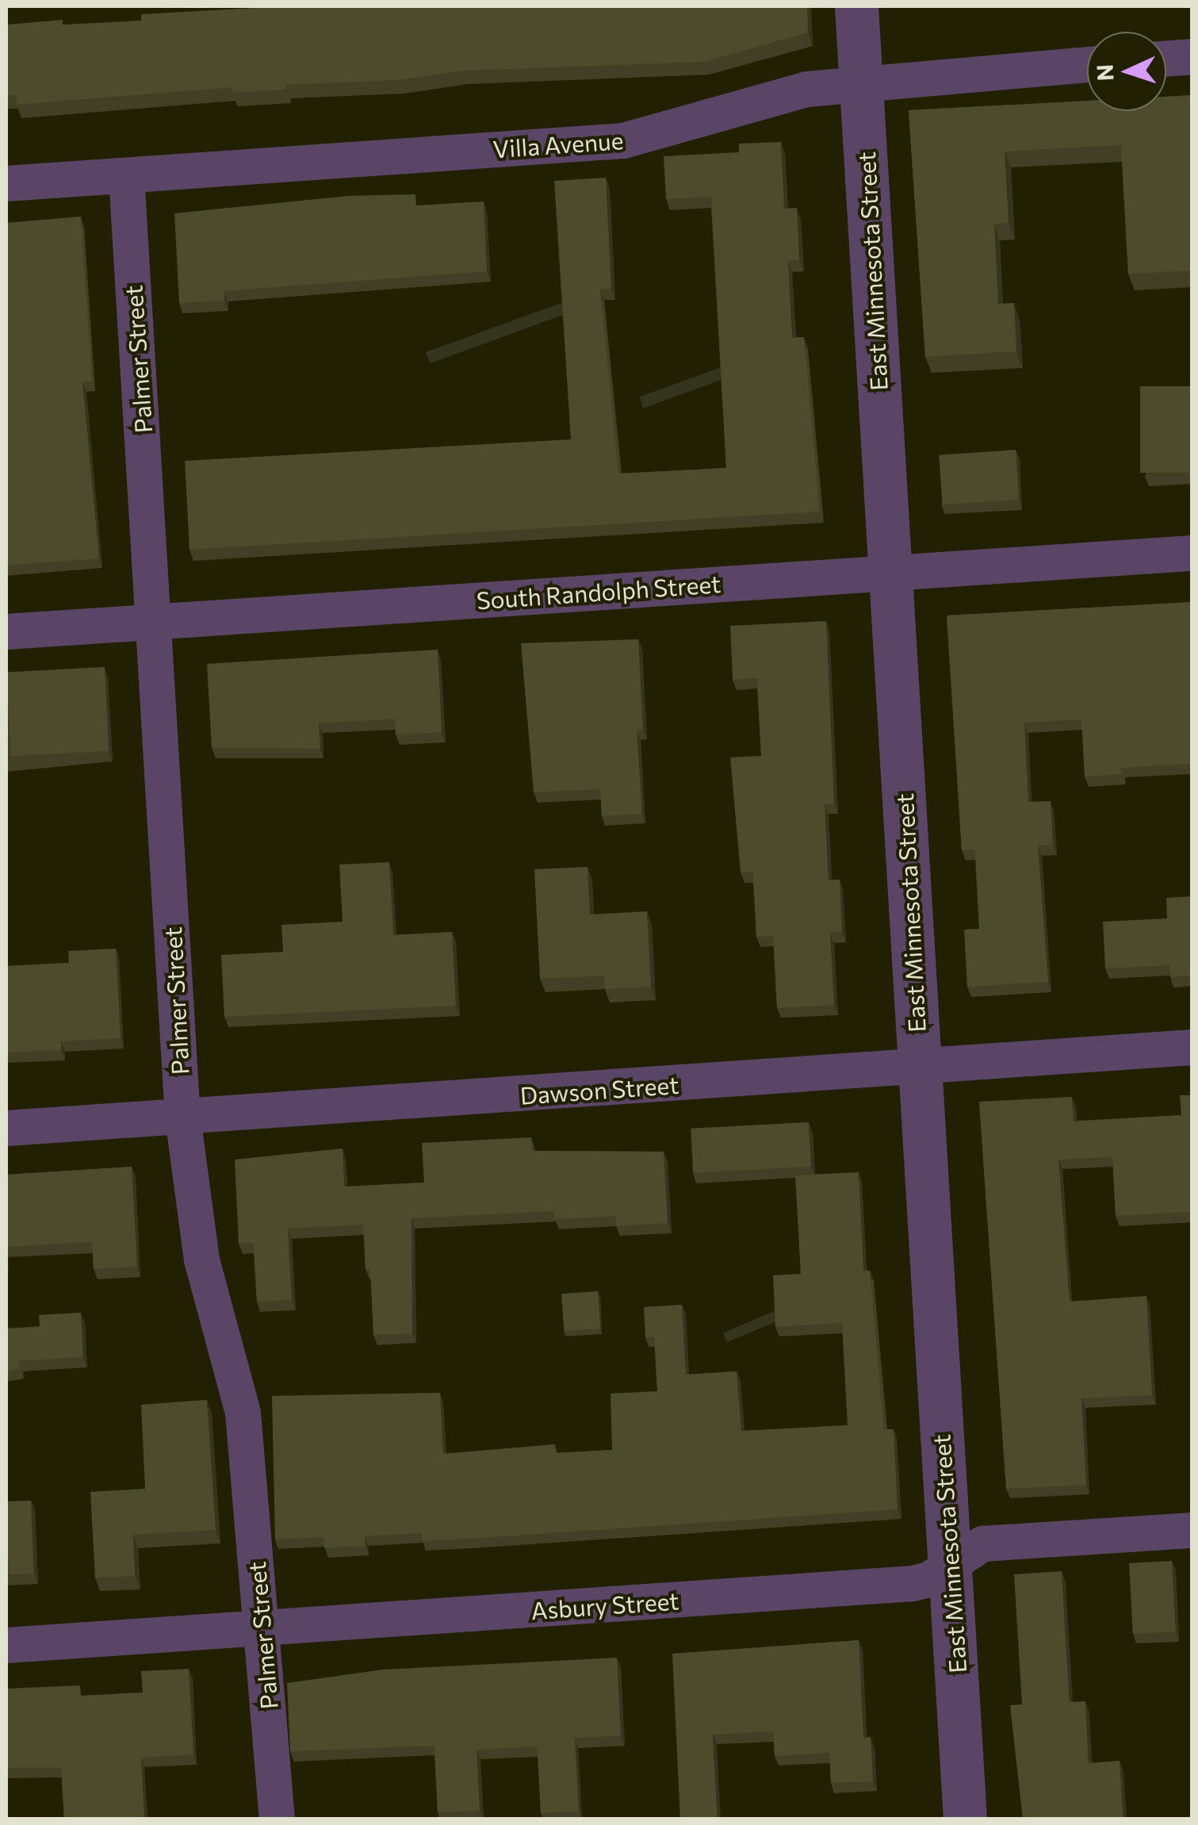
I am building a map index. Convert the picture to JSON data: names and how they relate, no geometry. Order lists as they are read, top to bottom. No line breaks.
{"streets":{"street":["Villa Avenue","East Minnesota Street","Palmer Street","South Randolph Street","Dawson Street","Asbury Street"]},"crossings":[["Villa Avenue","East Minnesota Street"],["Villa Avenue","Palmer Street"],["East Minnesota Street","South Randolph Street"],["East Minnesota Street","Dawson Street"],["East Minnesota Street","Asbury Street"],["Palmer Street","South Randolph Street"],["Palmer Street","Dawson Street"],["Palmer Street","Asbury Street"]],"north":"left"}
